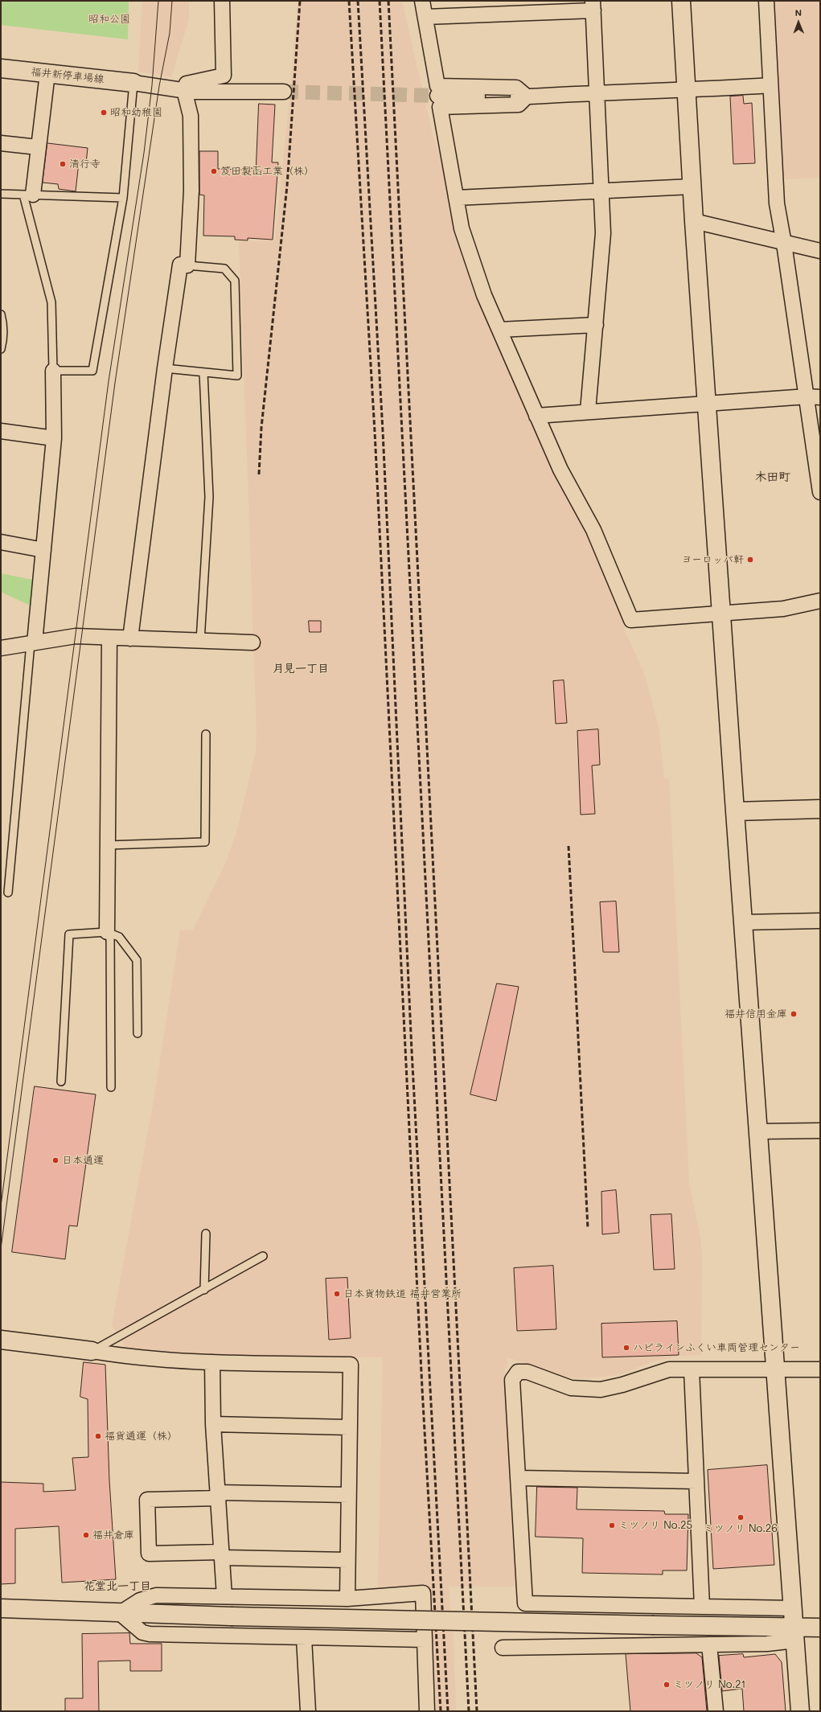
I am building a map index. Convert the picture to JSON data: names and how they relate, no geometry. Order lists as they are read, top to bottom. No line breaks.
{"streets":{"street":["福井新停車場線"]},"districts":["木田町","月見一丁目","花堂北一丁目"],"parks":["昭和公園"],"places":["昭和幼稚園","清行寺","笈田製函工業（株）","ヨーロッパ軒","福井信用金庫","日本通運","日本貨物鉄道 福井営業所","ハピラインふくい車両管理センター","福貨通運（株）","ミツノリ No.26","ミツノリ No.25","福井倉庫","ミツノリ No.21"],"north":"top"}
